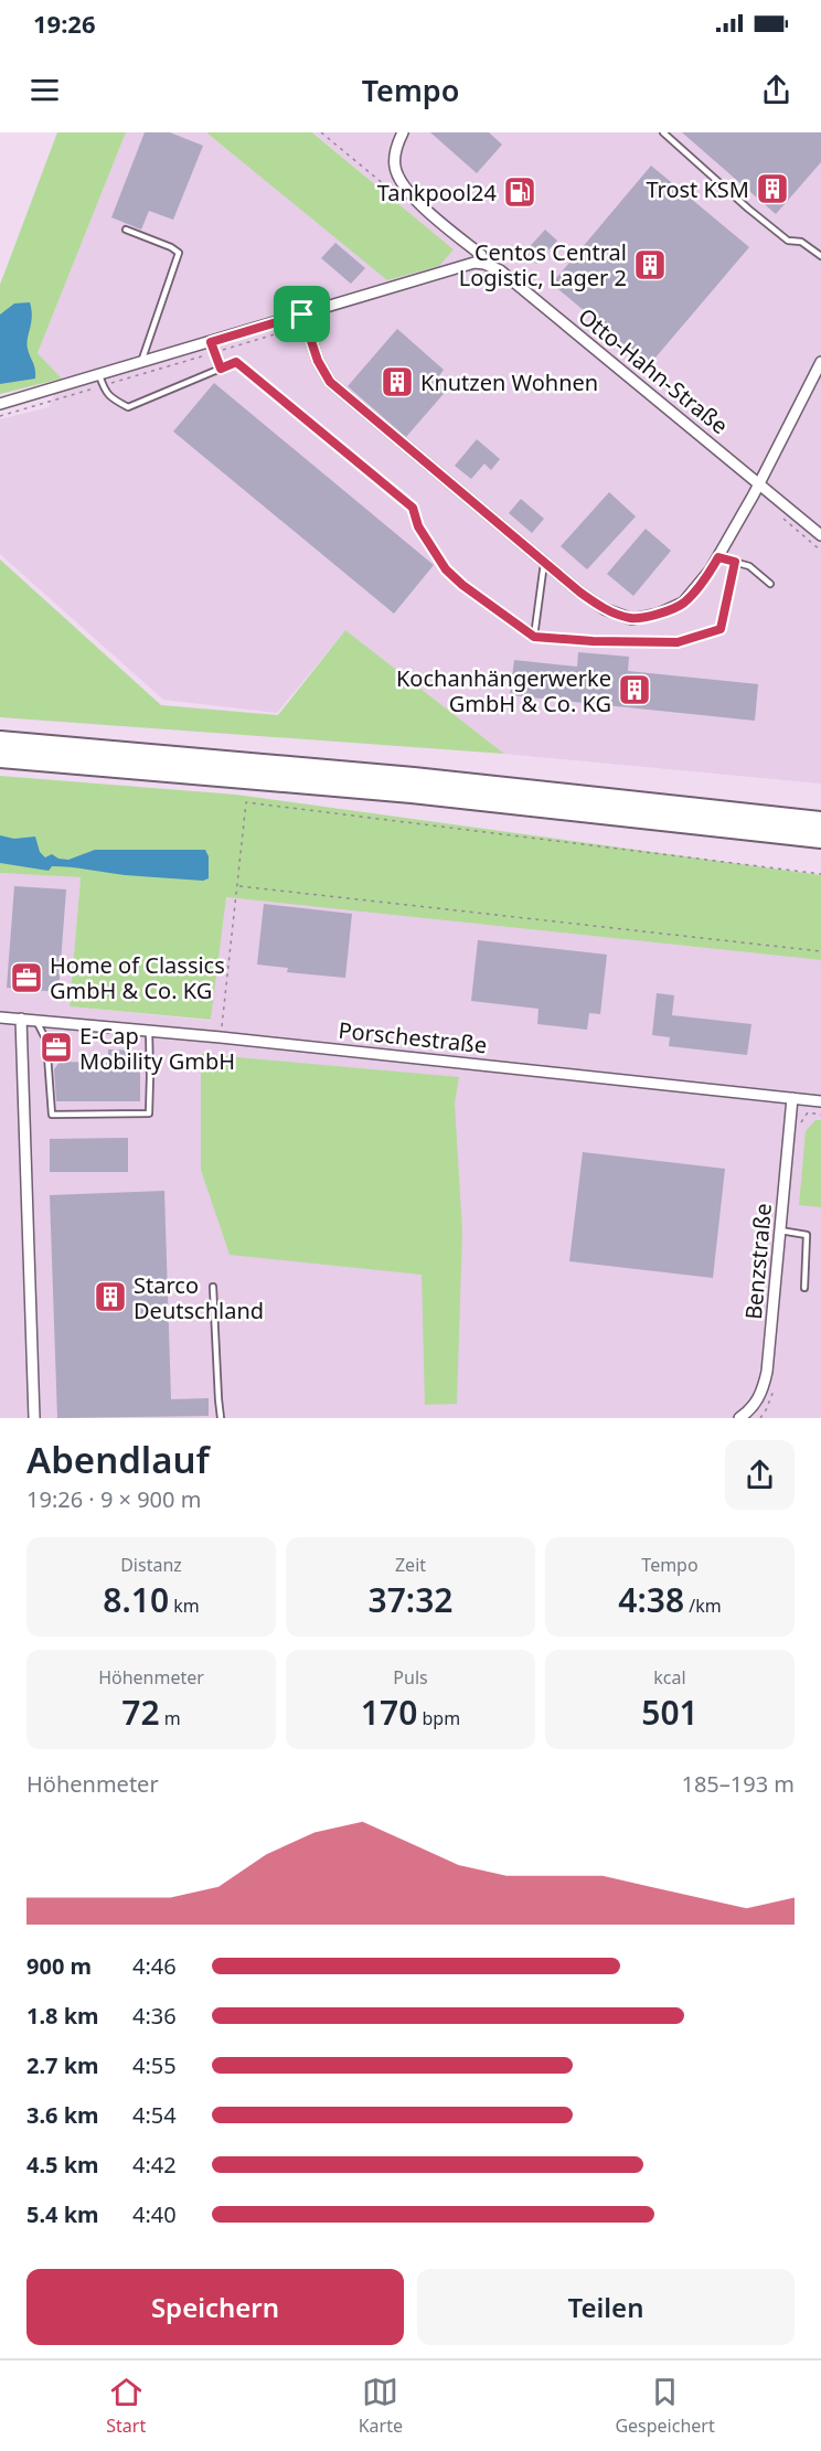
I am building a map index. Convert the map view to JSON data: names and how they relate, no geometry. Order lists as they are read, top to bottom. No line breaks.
{"streets":{"street":["Otto-Hahn-Straße","Porschestraße","Benzstraße"]},"crossings":[["Porschestraße","Benzstraße"]],"places":{"building":["Trost KSM","Centos Central Logistic, Lager 2","Knutzen Wohnen","Kochanhängerwerke GmbH & Co. KG","Starco Deutschland"],"fuel station":["Tankpool24"],"office":["Home of Classics GmbH & Co. KG","E-Cap Mobility GmbH"]},"page":{"status":"19:26","header":"Tempo","heading":["Abendlauf","19:26 · 9 × 900 m"],"stats":[["Distanz","8.10 km"],["Zeit","37:32"],["Tempo","4:38 /km"],["Höhenmeter","72 m"],["Puls","170 bpm"],["kcal","501"]],"chart":["Höhenmeter","185–193 m"],"list":[{"name":"900 m","note":"4:46"},{"name":"1.8 km","note":"4:36"},{"name":"2.7 km","note":"4:55"},{"name":"3.6 km","note":"4:54"},{"name":"4.5 km","note":"4:42"},{"name":"5.4 km","note":"4:40"}],"buttons":["Speichern","Teilen"],"tabs":["Start","Karte","Gespeichert"]}}
